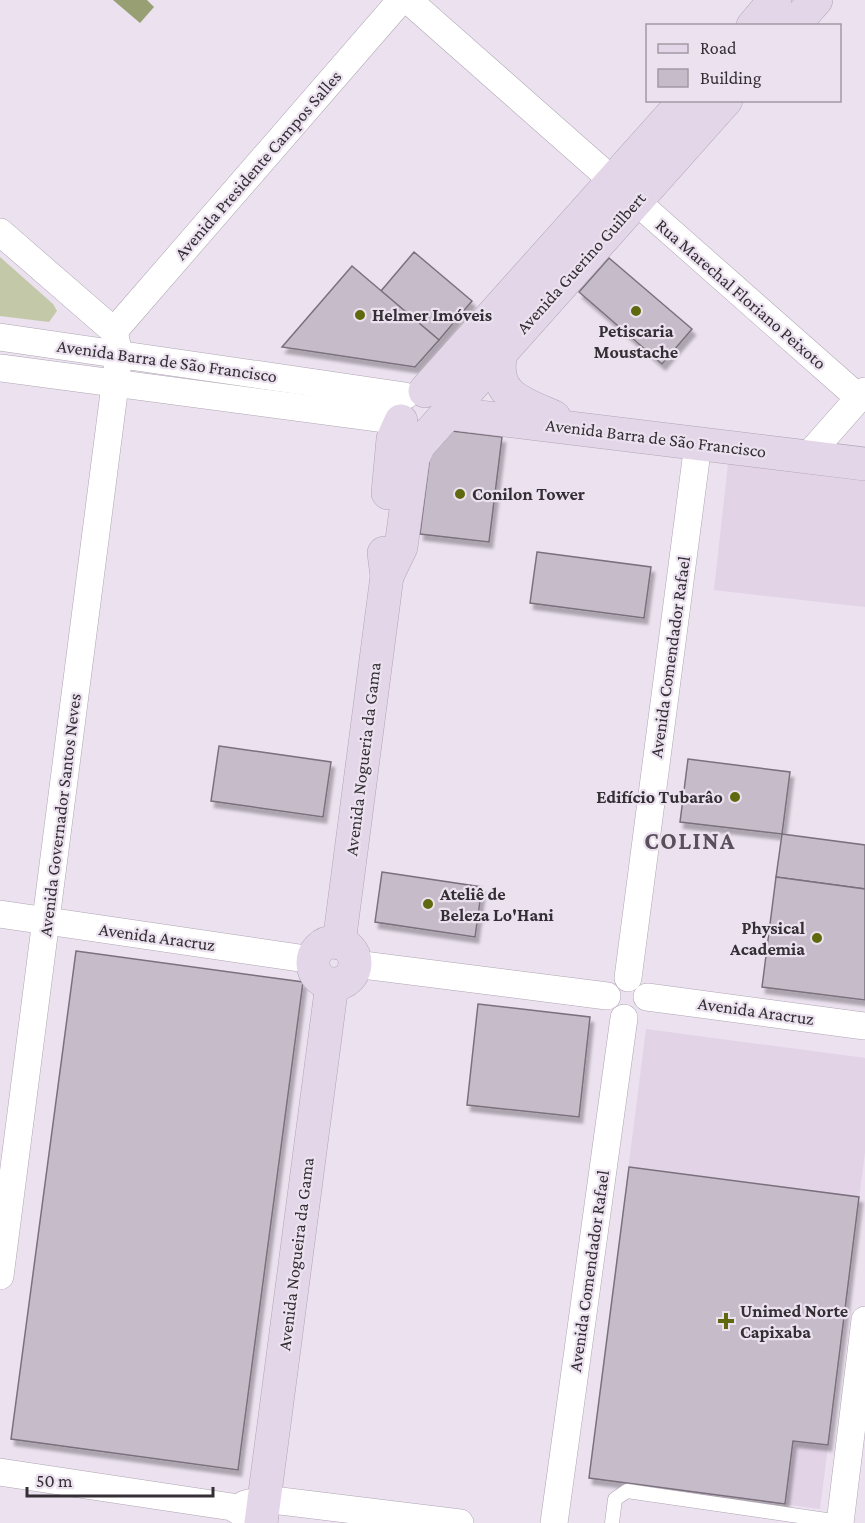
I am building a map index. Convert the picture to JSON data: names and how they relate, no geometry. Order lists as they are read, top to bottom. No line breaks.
{"streets":{"main road":["Avenida Guerino Guilbert","Avenida Barra de São Francisco","Avenida Nogueria da Gama","Avenida Nogueira da Gama"],"street":["Avenida Presidente Campos Salles","Rua Marechal Floriano Peixoto","Avenida Comendador Rafael","Avenida Governador Santos Neves","Avenida Aracruz"]},"crossings":[["Avenida Presidente Campos Salles","Avenida Barra de São Francisco"],["Avenida Presidente Campos Salles","Avenida Governador Santos Neves"],["Avenida Guerino Guilbert","Rua Marechal Floriano Peixoto"],["Avenida Guerino Guilbert","Avenida Barra de São Francisco"],["Avenida Guerino Guilbert","Avenida Nogueria da Gama"],["Avenida Barra de São Francisco","Avenida Comendador Rafael"],["Avenida Barra de São Francisco","Avenida Nogueria da Gama"],["Avenida Barra de São Francisco","Avenida Governador Santos Neves"],["Avenida Comendador Rafael","Avenida Aracruz"],["Avenida Nogueria da Gama","Avenida Aracruz"],["Avenida Nogueria da Gama","Avenida Nogueira da Gama"],["Avenida Governador Santos Neves","Avenida Aracruz"],["Avenida Aracruz","Avenida Nogueira da Gama"]],"districts":["COLINA"],"places":{"other":["Petiscaria Moustache","Helmer Imóveis","Conilon Tower","Edifício Tubarâo","Ateliê de Beleza Lo'Hani","Physical Academia"],"health":["Unimed Norte Capixaba"]},"legend":["Road","Building"],"scale_bar":"50 m"}
